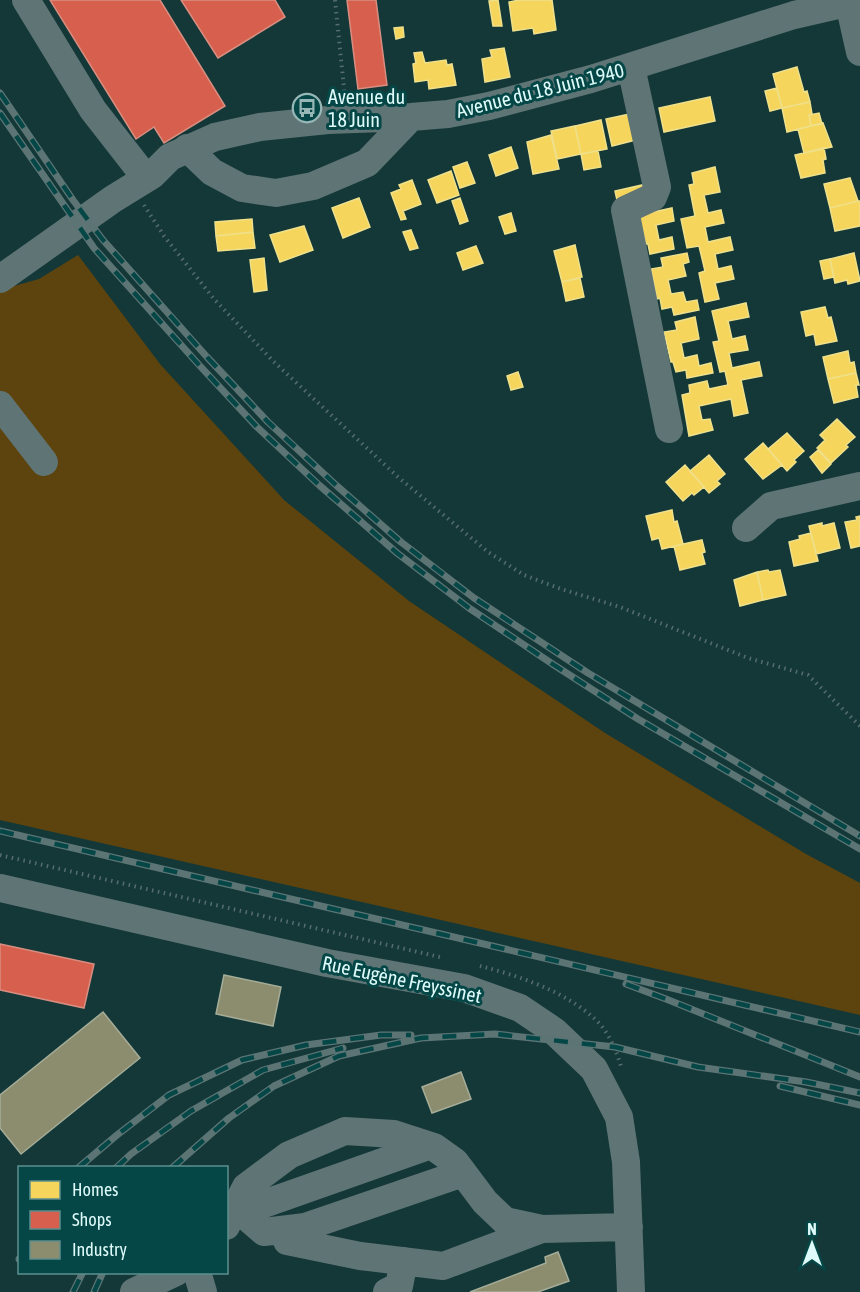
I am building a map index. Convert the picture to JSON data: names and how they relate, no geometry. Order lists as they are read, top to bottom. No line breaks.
{"streets":{"street":["Avenue du 18 Juin 1940","Rue Eugène Freyssinet"]},"places":{"bus stop":["Avenue du 18 Juin"]},"legend":["Homes","Shops","Industry"],"north":"top"}
